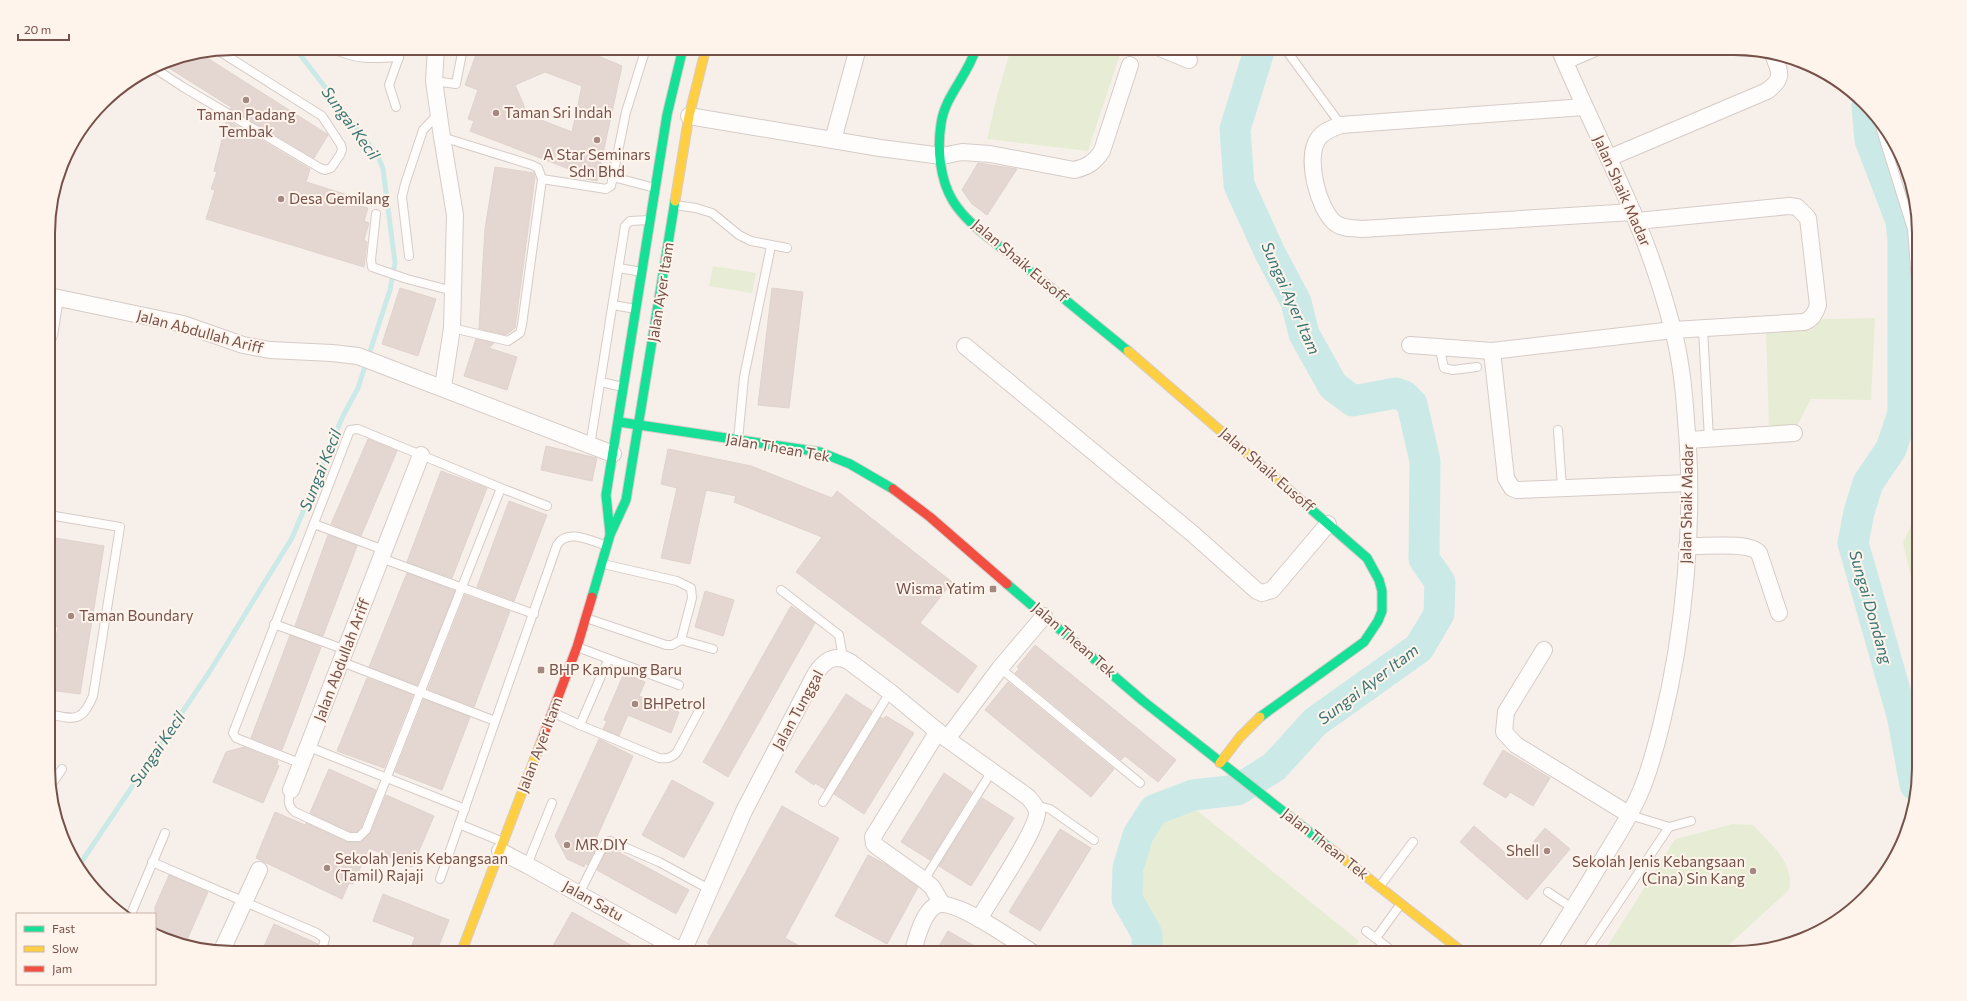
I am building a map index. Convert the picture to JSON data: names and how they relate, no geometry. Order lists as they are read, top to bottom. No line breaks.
{"streets":{"main road":["Jalan Shaik Eusoff","Jalan Ayer Itam","Jalan Thean Tek"],"street":["Jalan Shaik Madar","Jalan Abdullah Ariff","Jalan Tunggal","Jalan Satu"]},"crossings":[["Jalan Shaik Eusoff","Jalan Thean Tek"],["Jalan Ayer Itam","Jalan Abdullah Ariff"],["Jalan Ayer Itam","Jalan Thean Tek"],["Jalan Ayer Itam","Jalan Satu"]],"water":["Sungai Kecil","Sungai Ayer Itam","Sungai Dondang"],"places":{"other":["Taman Padang Tembak","Taman Sri Indah","A Star Seminars Sdn Bhd","Desa Gemilang","Taman Boundary","BHPetrol","MR.DIY","Shell","Sekolah Jenis Kebangsaan (Tamil) Rajaji","Sekolah Jenis Kebangsaan (Cina) Sin Kang"],"transit":["Wisma Yatim","BHP Kampung Baru"]},"legend":["Fast","Slow","Jam"],"scale_bar":"20 m"}
